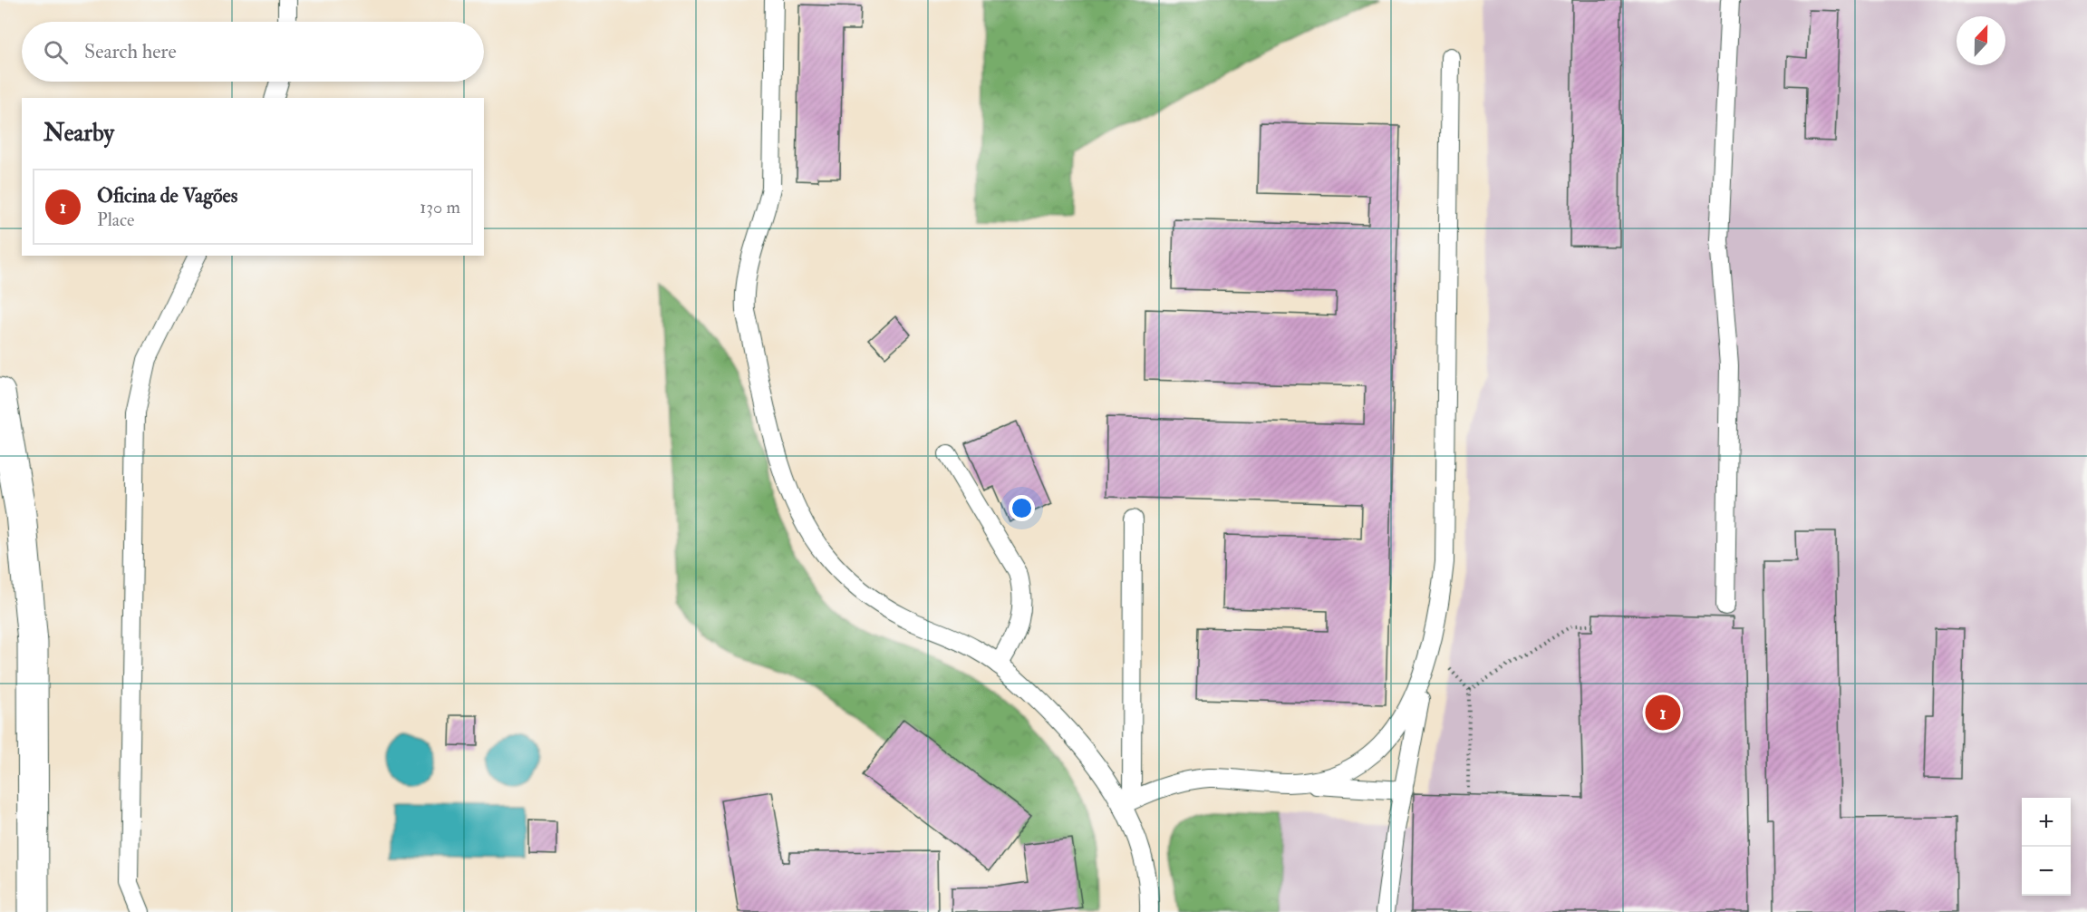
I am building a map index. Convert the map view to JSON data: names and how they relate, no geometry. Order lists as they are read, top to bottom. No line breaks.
{"north":"top","page":{"search":"Search here","heading":"Nearby","list":[{"mark":"1","name":"Oficina de Vagões","note":"Place","value":"130 m"}],"pins":"1","map_buttons":["+","−"]}}
